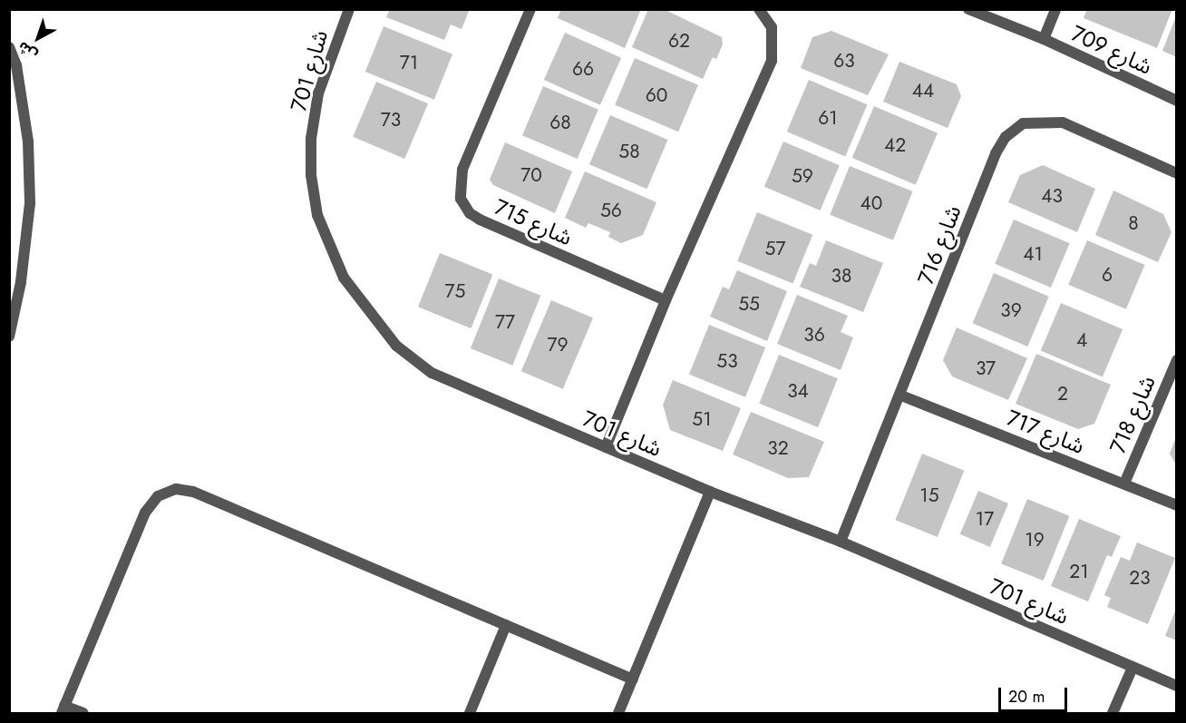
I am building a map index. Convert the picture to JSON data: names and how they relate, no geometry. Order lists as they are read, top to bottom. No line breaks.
{"streets":{"street":["شارع 709","شارع 701","شارع 715","شارع 716","شارع 718","شارع 717"]},"crossings":[["شارع 701","شارع 716"],["شارع 716","شارع 717"],["شارع 718","شارع 717"]],"house_numbers":["62","63","71","66","44","60","61","73","68","42","58","70","59","43","40","56","8","57","41","6","38","75","55","39","77","36","4","79","53","37","34","2","51","32","15","17","19","21","23"],"scale_bar":"20 m","north":"bottom left"}
